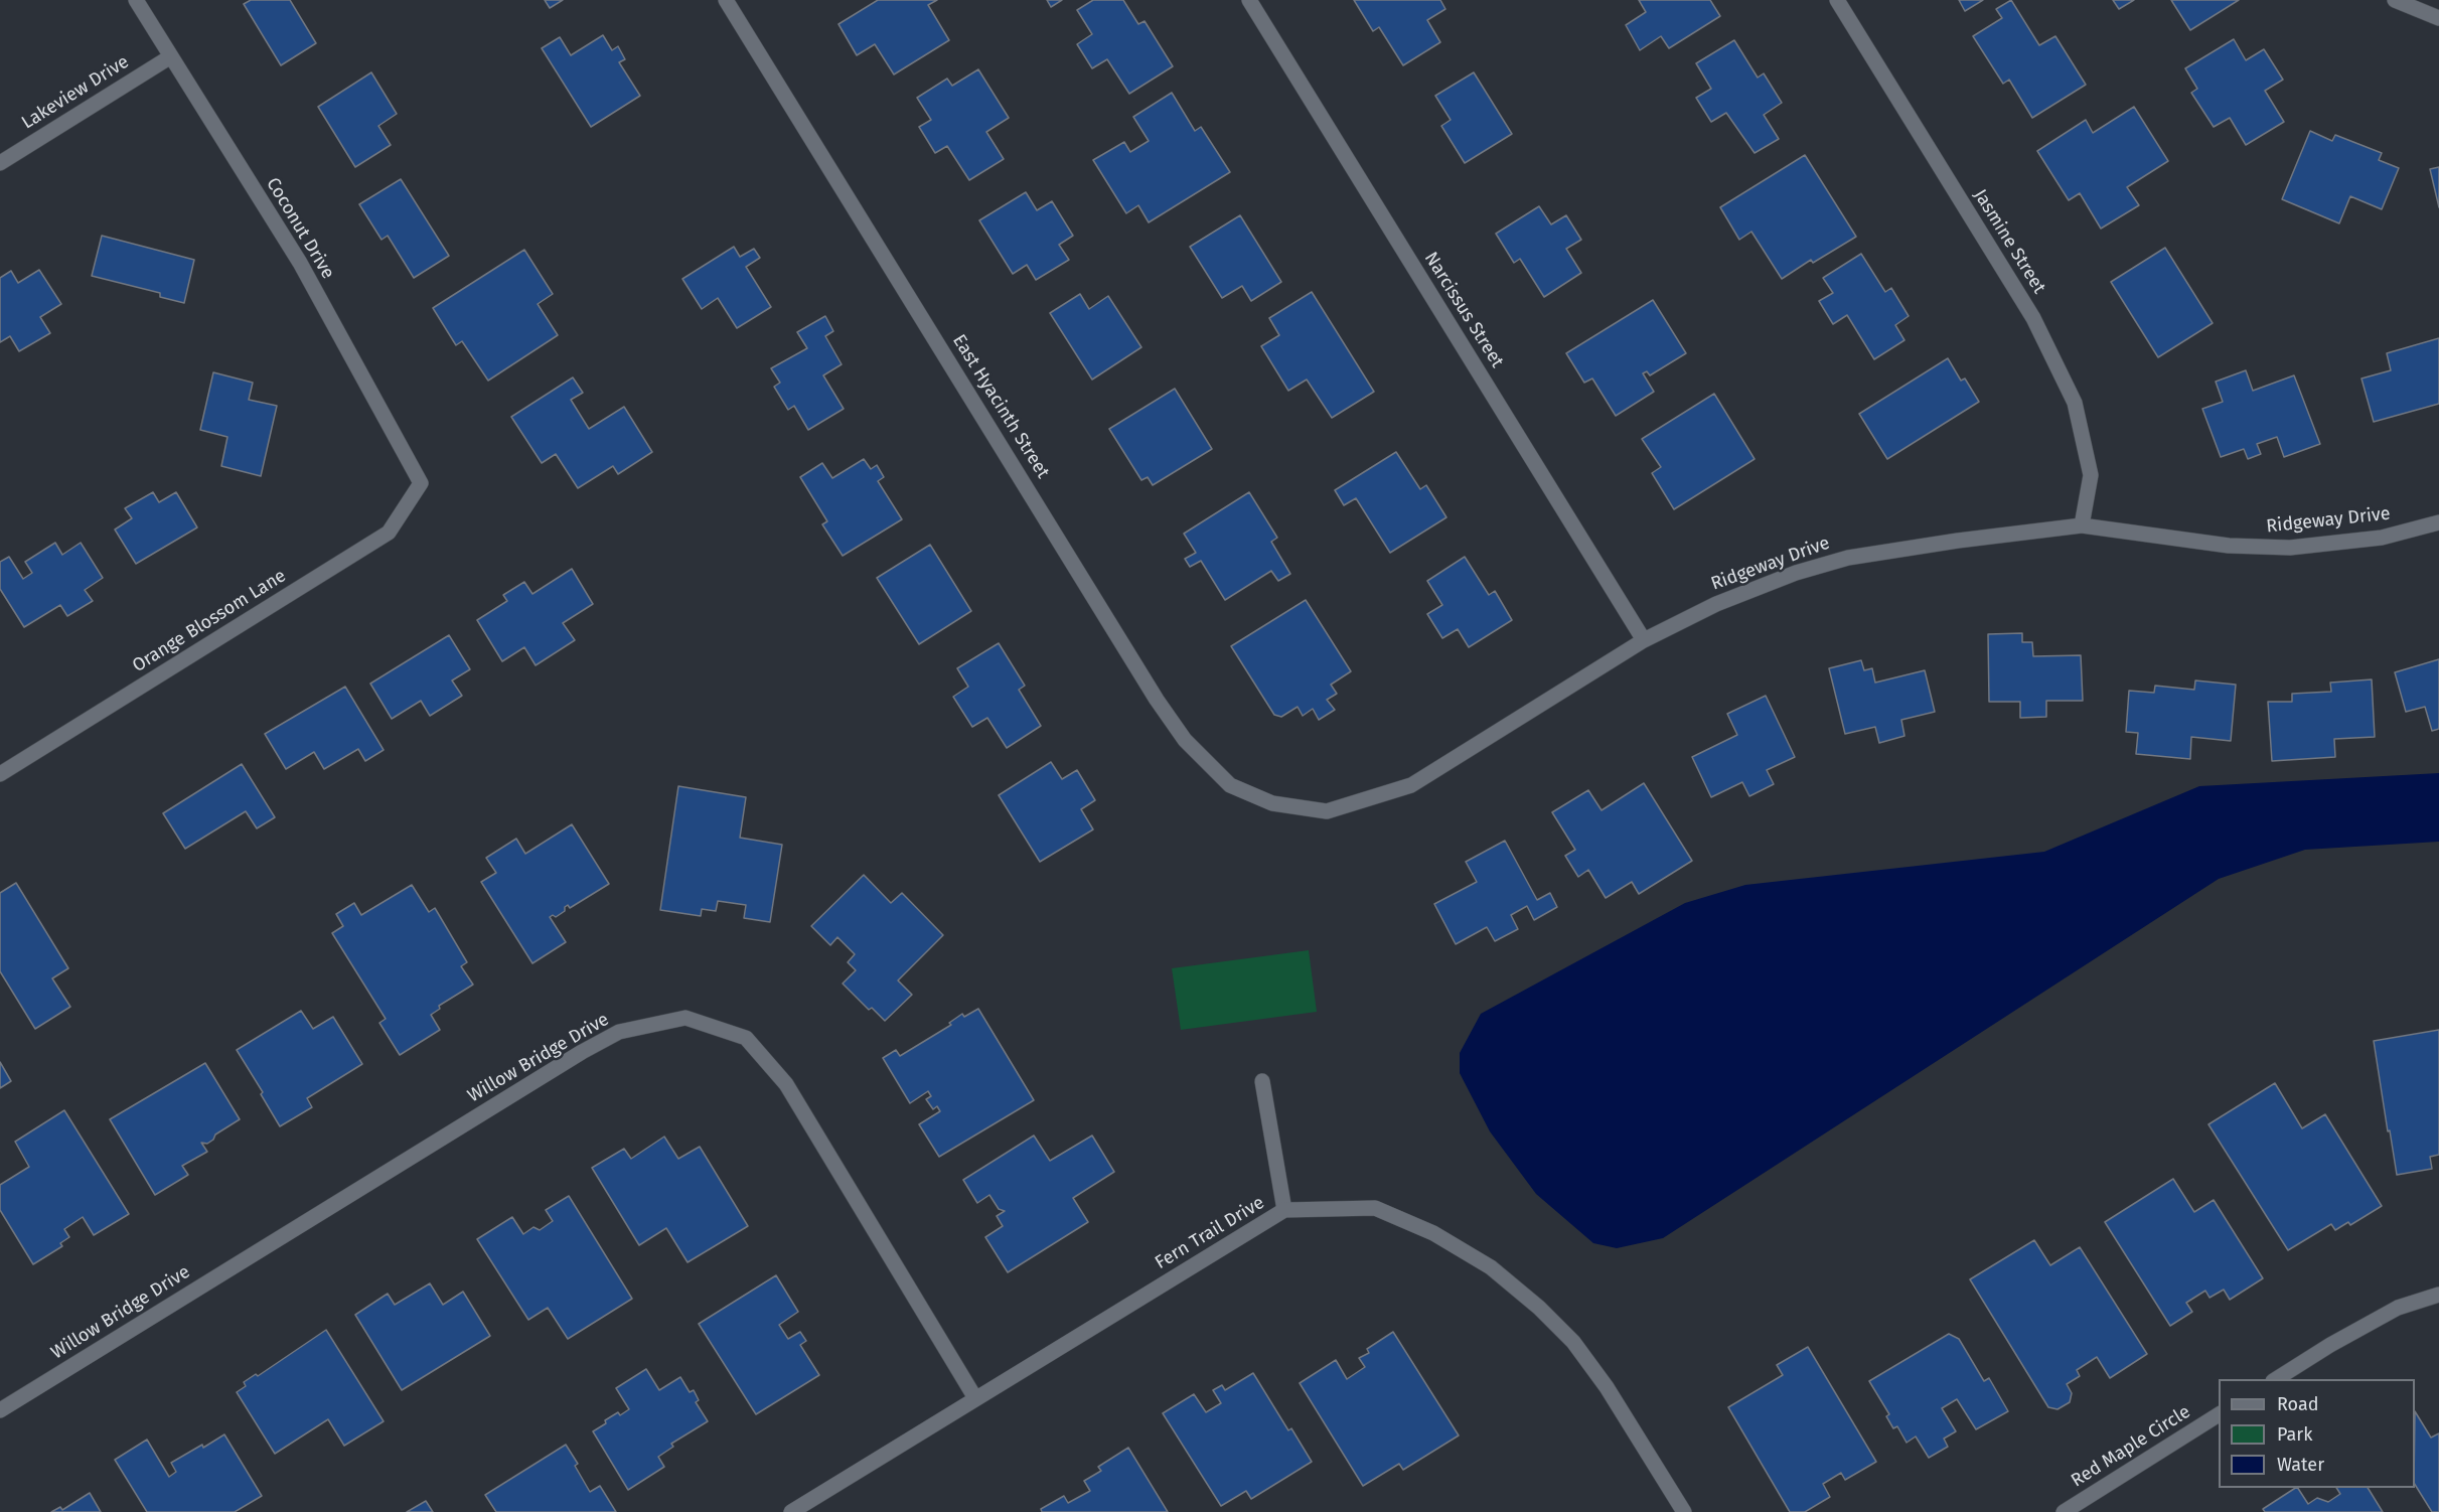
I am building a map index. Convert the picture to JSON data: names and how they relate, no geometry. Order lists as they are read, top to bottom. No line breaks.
{"streets":{"street":["Lakeview Drive","Coconut Drive","Jasmine Street","Narcissus Street","East Hyacinth Street","Ridgeway Drive","Orange Blossom Lane","Willow Bridge Drive","Fern Trail Drive","Red Maple Circle"]},"crossings":[["Lakeview Drive","Coconut Drive"],["Coconut Drive","Orange Blossom Lane"],["Jasmine Street","Ridgeway Drive"],["Narcissus Street","Ridgeway Drive"],["East Hyacinth Street","Ridgeway Drive"],["Willow Bridge Drive","Fern Trail Drive"]],"legend":["Road","Park","Water"]}
